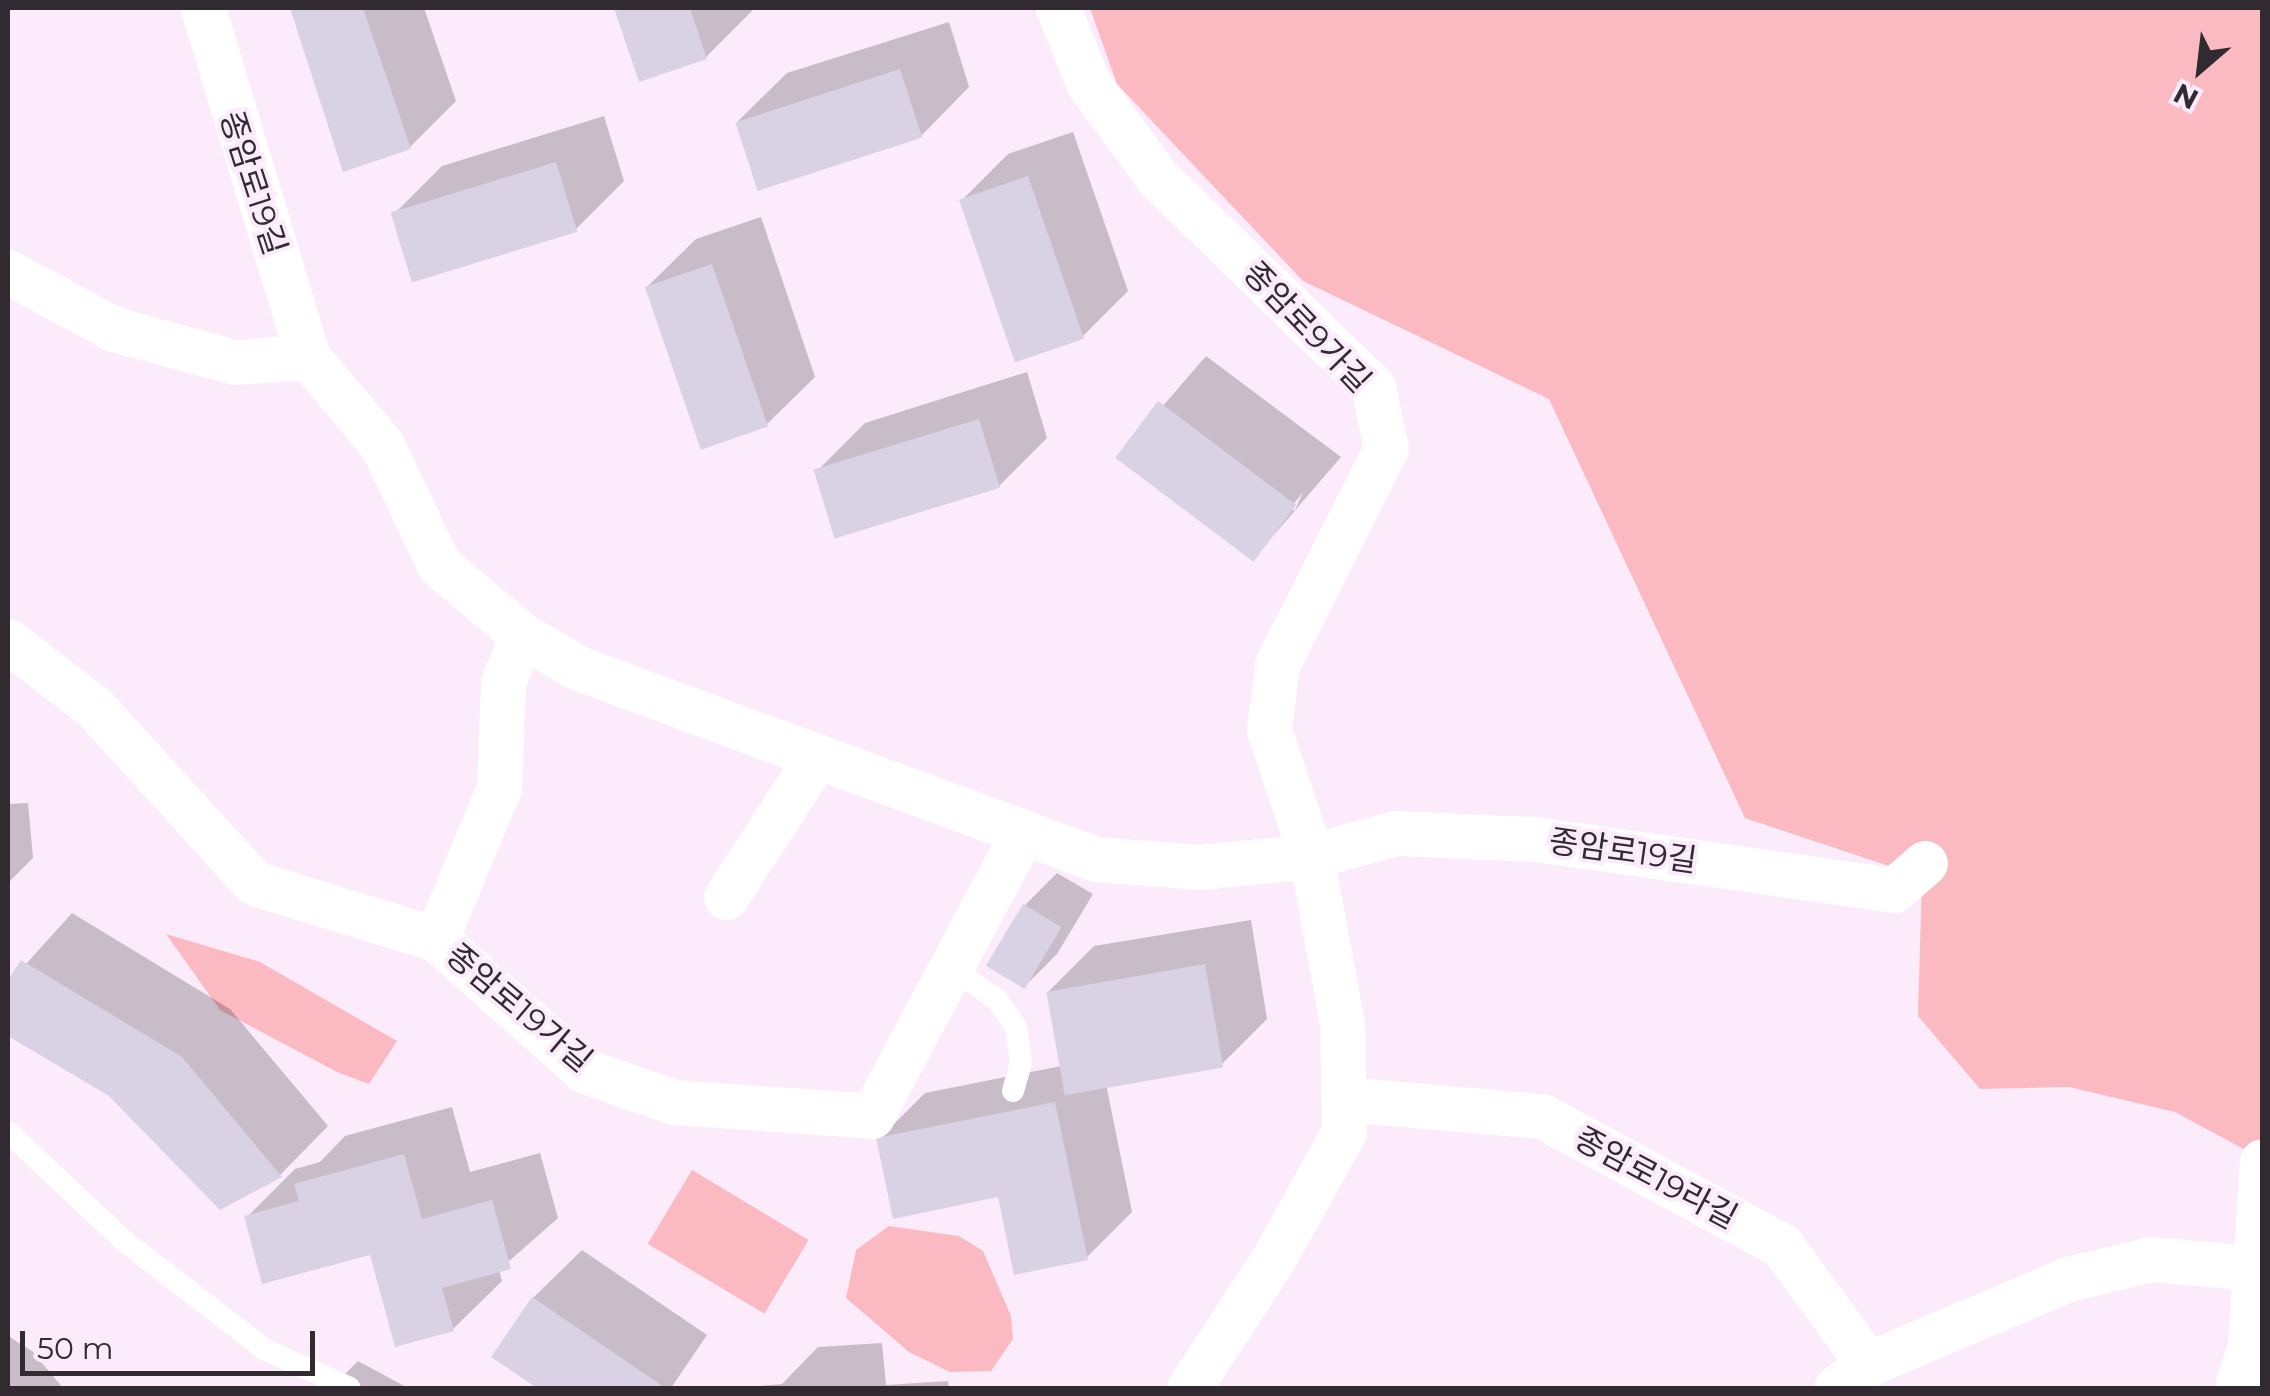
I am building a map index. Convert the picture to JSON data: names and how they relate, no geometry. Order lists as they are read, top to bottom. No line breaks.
{"streets":{"street":["종암로19길","종암로9가길","종암로19가길","종암로19라길"]},"crossings":[["종암로19길","종암로9가길"],["종암로19길","종암로19가길"]],"scale_bar":"50 m","north":"bottom left"}
